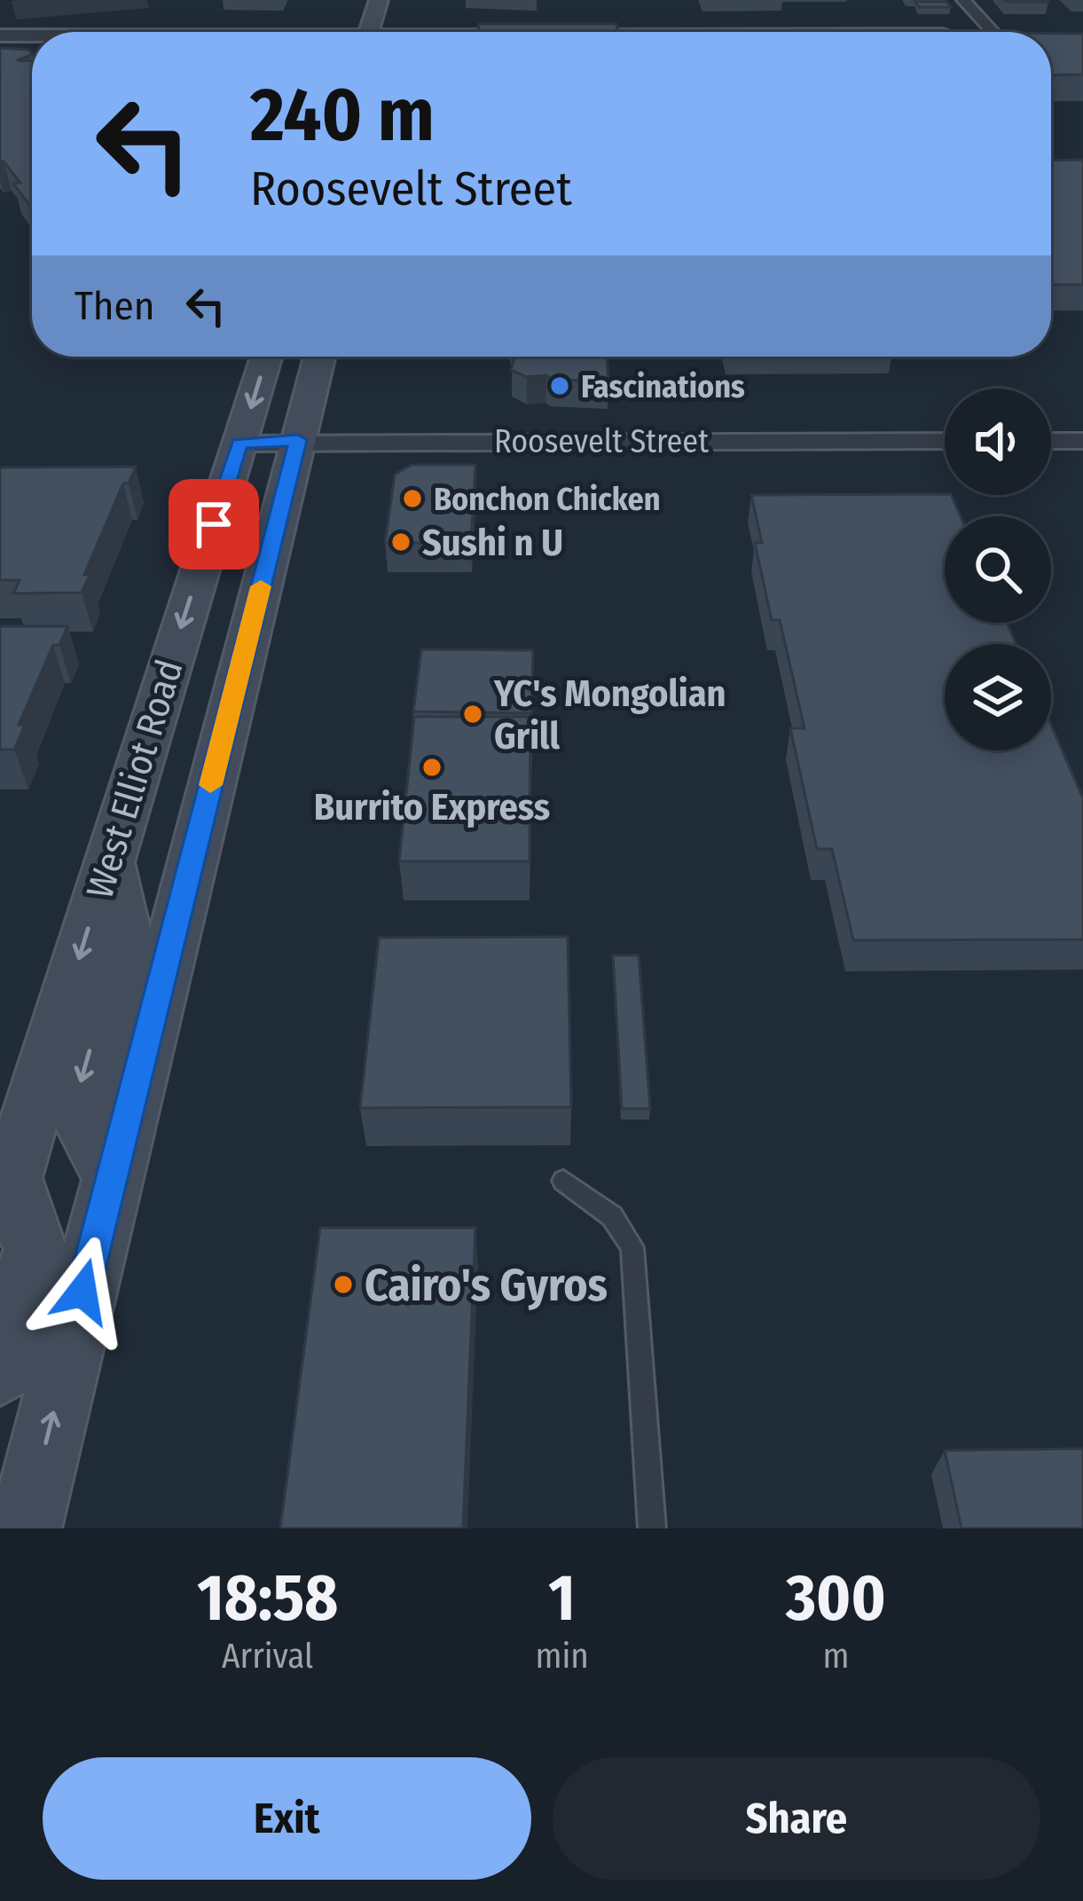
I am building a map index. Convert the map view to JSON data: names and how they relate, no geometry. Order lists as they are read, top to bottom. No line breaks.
{"streets":{"main road":["West Elliot Road"],"street":["Roosevelt Street"]},"crossings":[["Roosevelt Street","West Elliot Road"]],"places":["Fascinations","Bonchon Chicken","Sushi n U","YC's Mongolian Grill","Burrito Express","Cairo's Gyros"],"page":{"turn":["240 m","Roosevelt Street"],"then":"Then","eta":["18:58","Arrival","1","min","300","m"],"buttons":["Exit","Share"]}}
